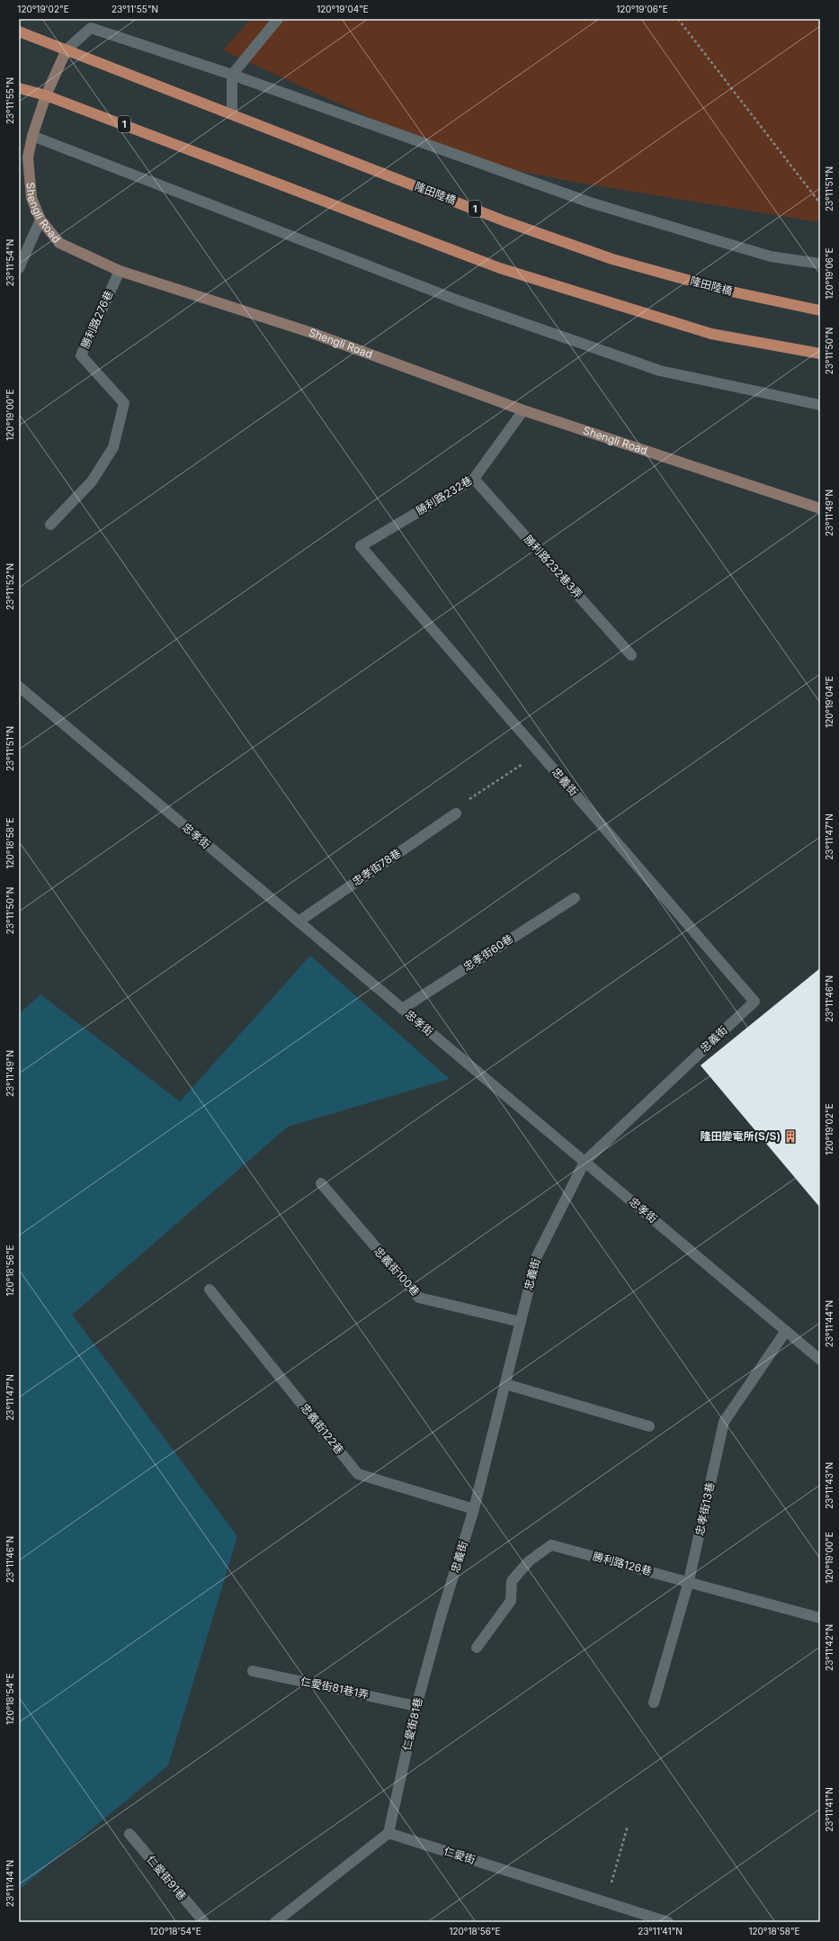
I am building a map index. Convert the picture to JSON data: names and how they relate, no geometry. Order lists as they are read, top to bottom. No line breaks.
{"streets":{"main road":["1","隆田陸橋","Shengli Road"],"street":["勝利路276巷","勝利路232巷","勝利路232巷3弄","忠義街","忠孝街","忠孝街78巷","忠孝街60巷","忠義街100巷","忠義街122巷","忠孝街13巷","勝利路126巷","仁愛街81巷1弄","仁愛街81巷","仁愛街","仁愛街91巷"]},"crossings":[["1","隆田陸橋"],["1","Shengli Road"],["隆田陸橋","Shengli Road"],["Shengli Road","勝利路276巷"],["Shengli Road","勝利路232巷"],["勝利路232巷","勝利路232巷3弄"],["勝利路232巷","忠義街"],["忠義街","忠孝街"],["忠義街","忠義街100巷"],["忠義街","忠義街122巷"],["忠義街","仁愛街81巷"],["忠孝街","忠孝街78巷"],["忠孝街","忠孝街60巷"],["忠孝街","忠孝街13巷"],["忠孝街13巷","勝利路126巷"],["仁愛街81巷1弄","仁愛街81巷"],["仁愛街81巷","仁愛街"]],"places":{"building":["隆田變電所(S/S)"]},"coordinates":["120°19'02\"E","23°11'55\"N","120°19'04\"E","120°19'06\"E","23°11'51\"N","23°11'54\"N","23°11'50\"N","120°19'00\"E","23°11'49\"N","23°11'52\"N","23°11'47\"N","120°18'58\"E","23°11'46\"N","120°18'56\"E","23°11'44\"N","23°11'43\"N","23°11'42\"N","120°18'54\"E","23°11'41\"N"]}
